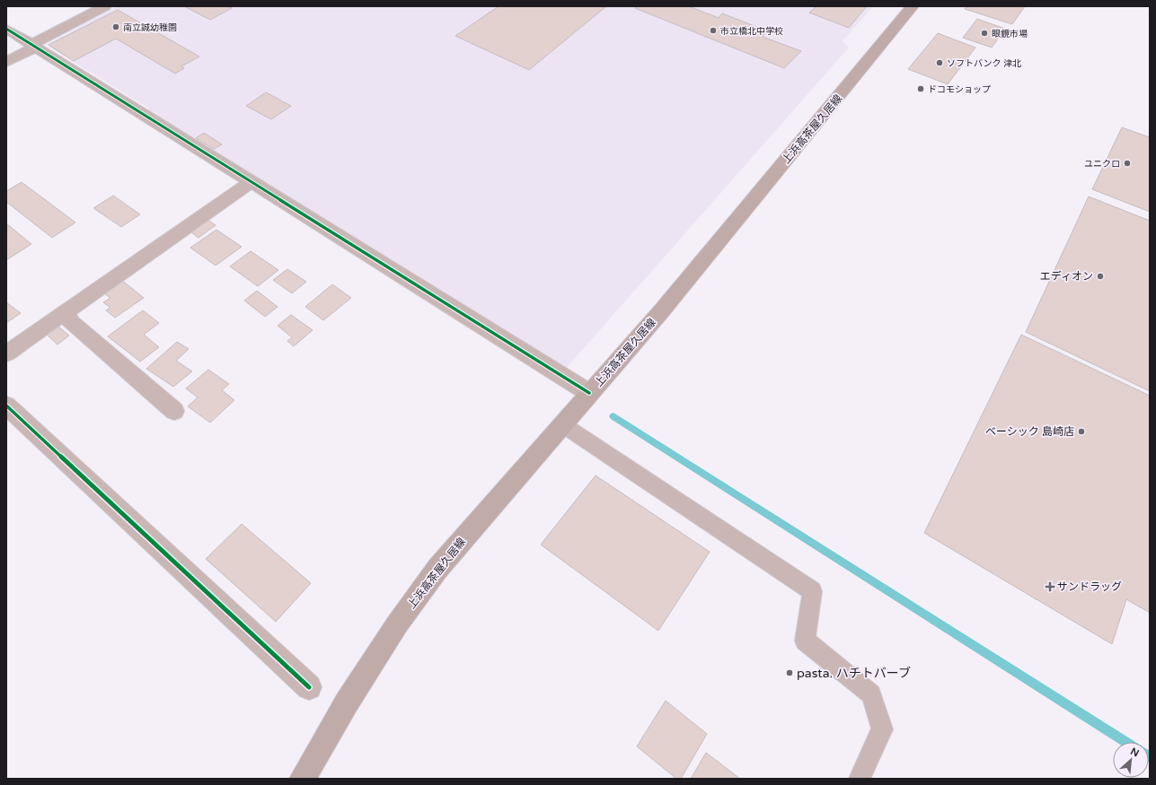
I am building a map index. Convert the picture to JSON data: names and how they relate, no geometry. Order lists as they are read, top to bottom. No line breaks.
{"streets":{"main road":["上浜高茶屋久居線"]},"places":{"other":["南立誠幼稚園","市立橋北中学校","眼鏡市場","ソフトバンク 津北","ドコモショップ","ユニクロ","エディオン","ベーシック 島崎店","pasta. ハチトバーブ"],"health":["サンドラッグ"]},"north":"top right"}
